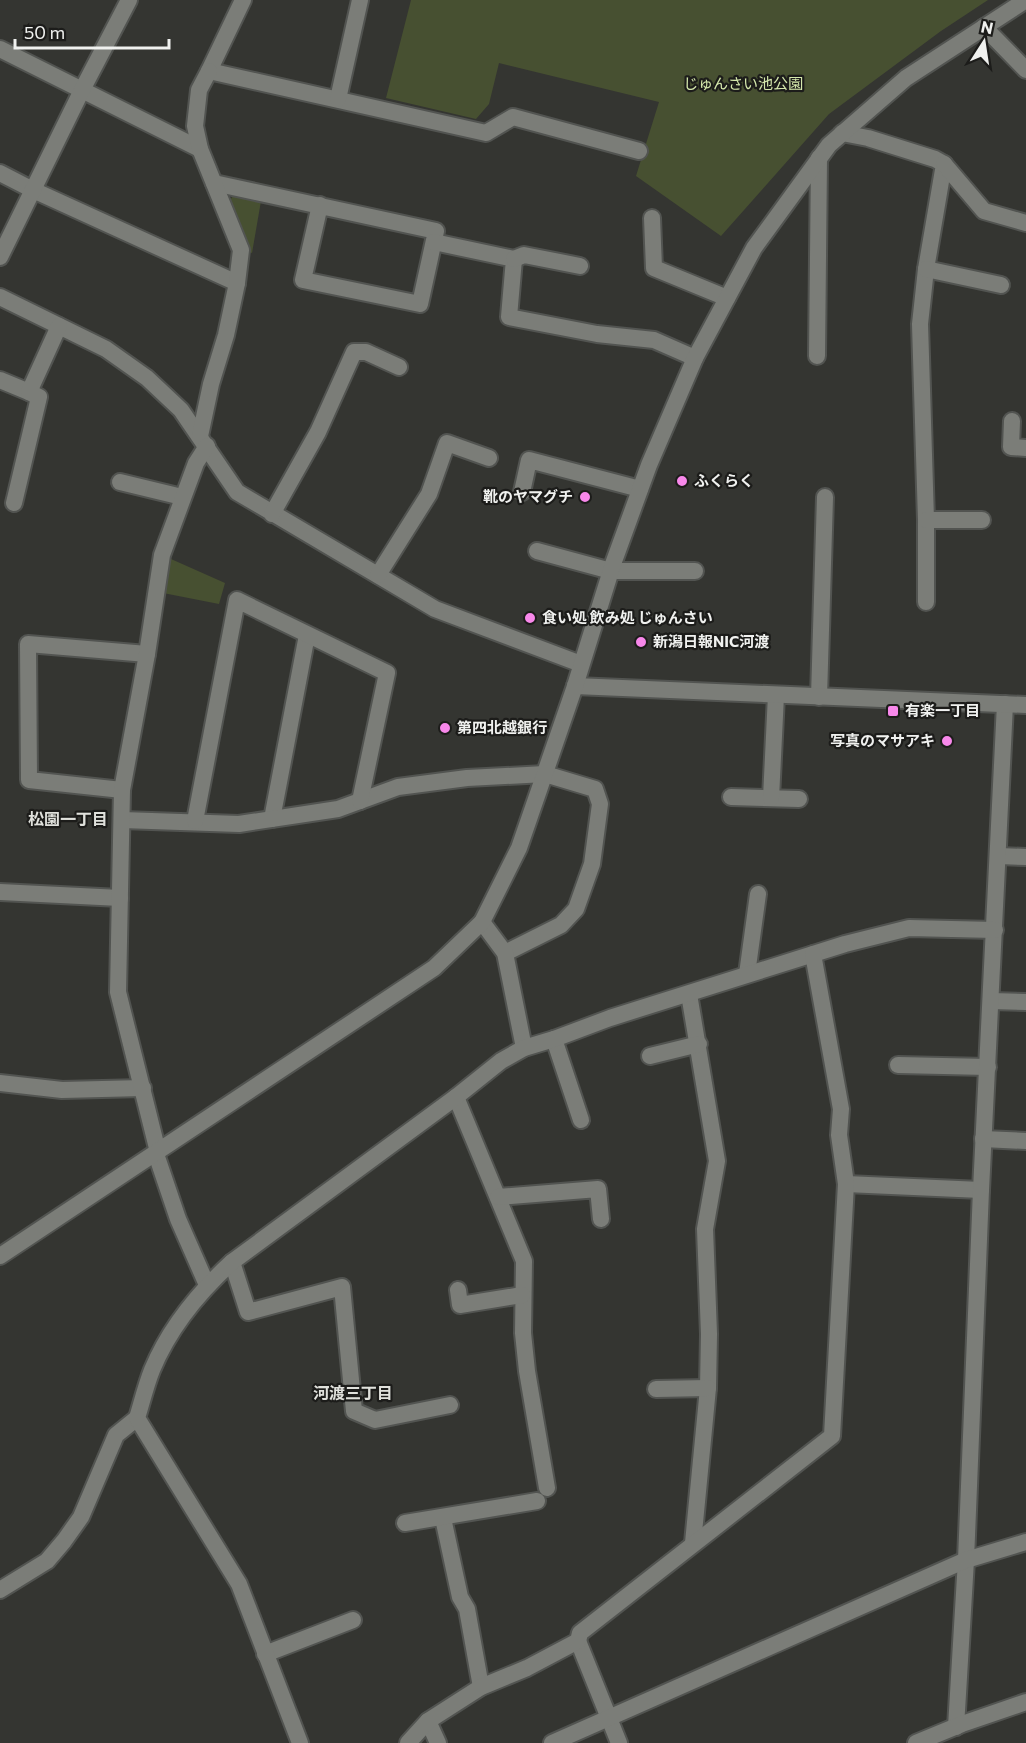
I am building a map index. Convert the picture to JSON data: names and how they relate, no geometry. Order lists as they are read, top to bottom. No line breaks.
{"districts":["松園一丁目","河渡三丁目"],"parks":["じゅんさい池公園"],"places":{"other":["ふくらく","靴のヤマグチ","食い処 飲み処 じゅんさい","新潟日報NIC河渡","第四北越銀行","写真のマサアキ"],"transit":["有楽一丁目"]},"scale_bar":"50 m","north":"top"}
